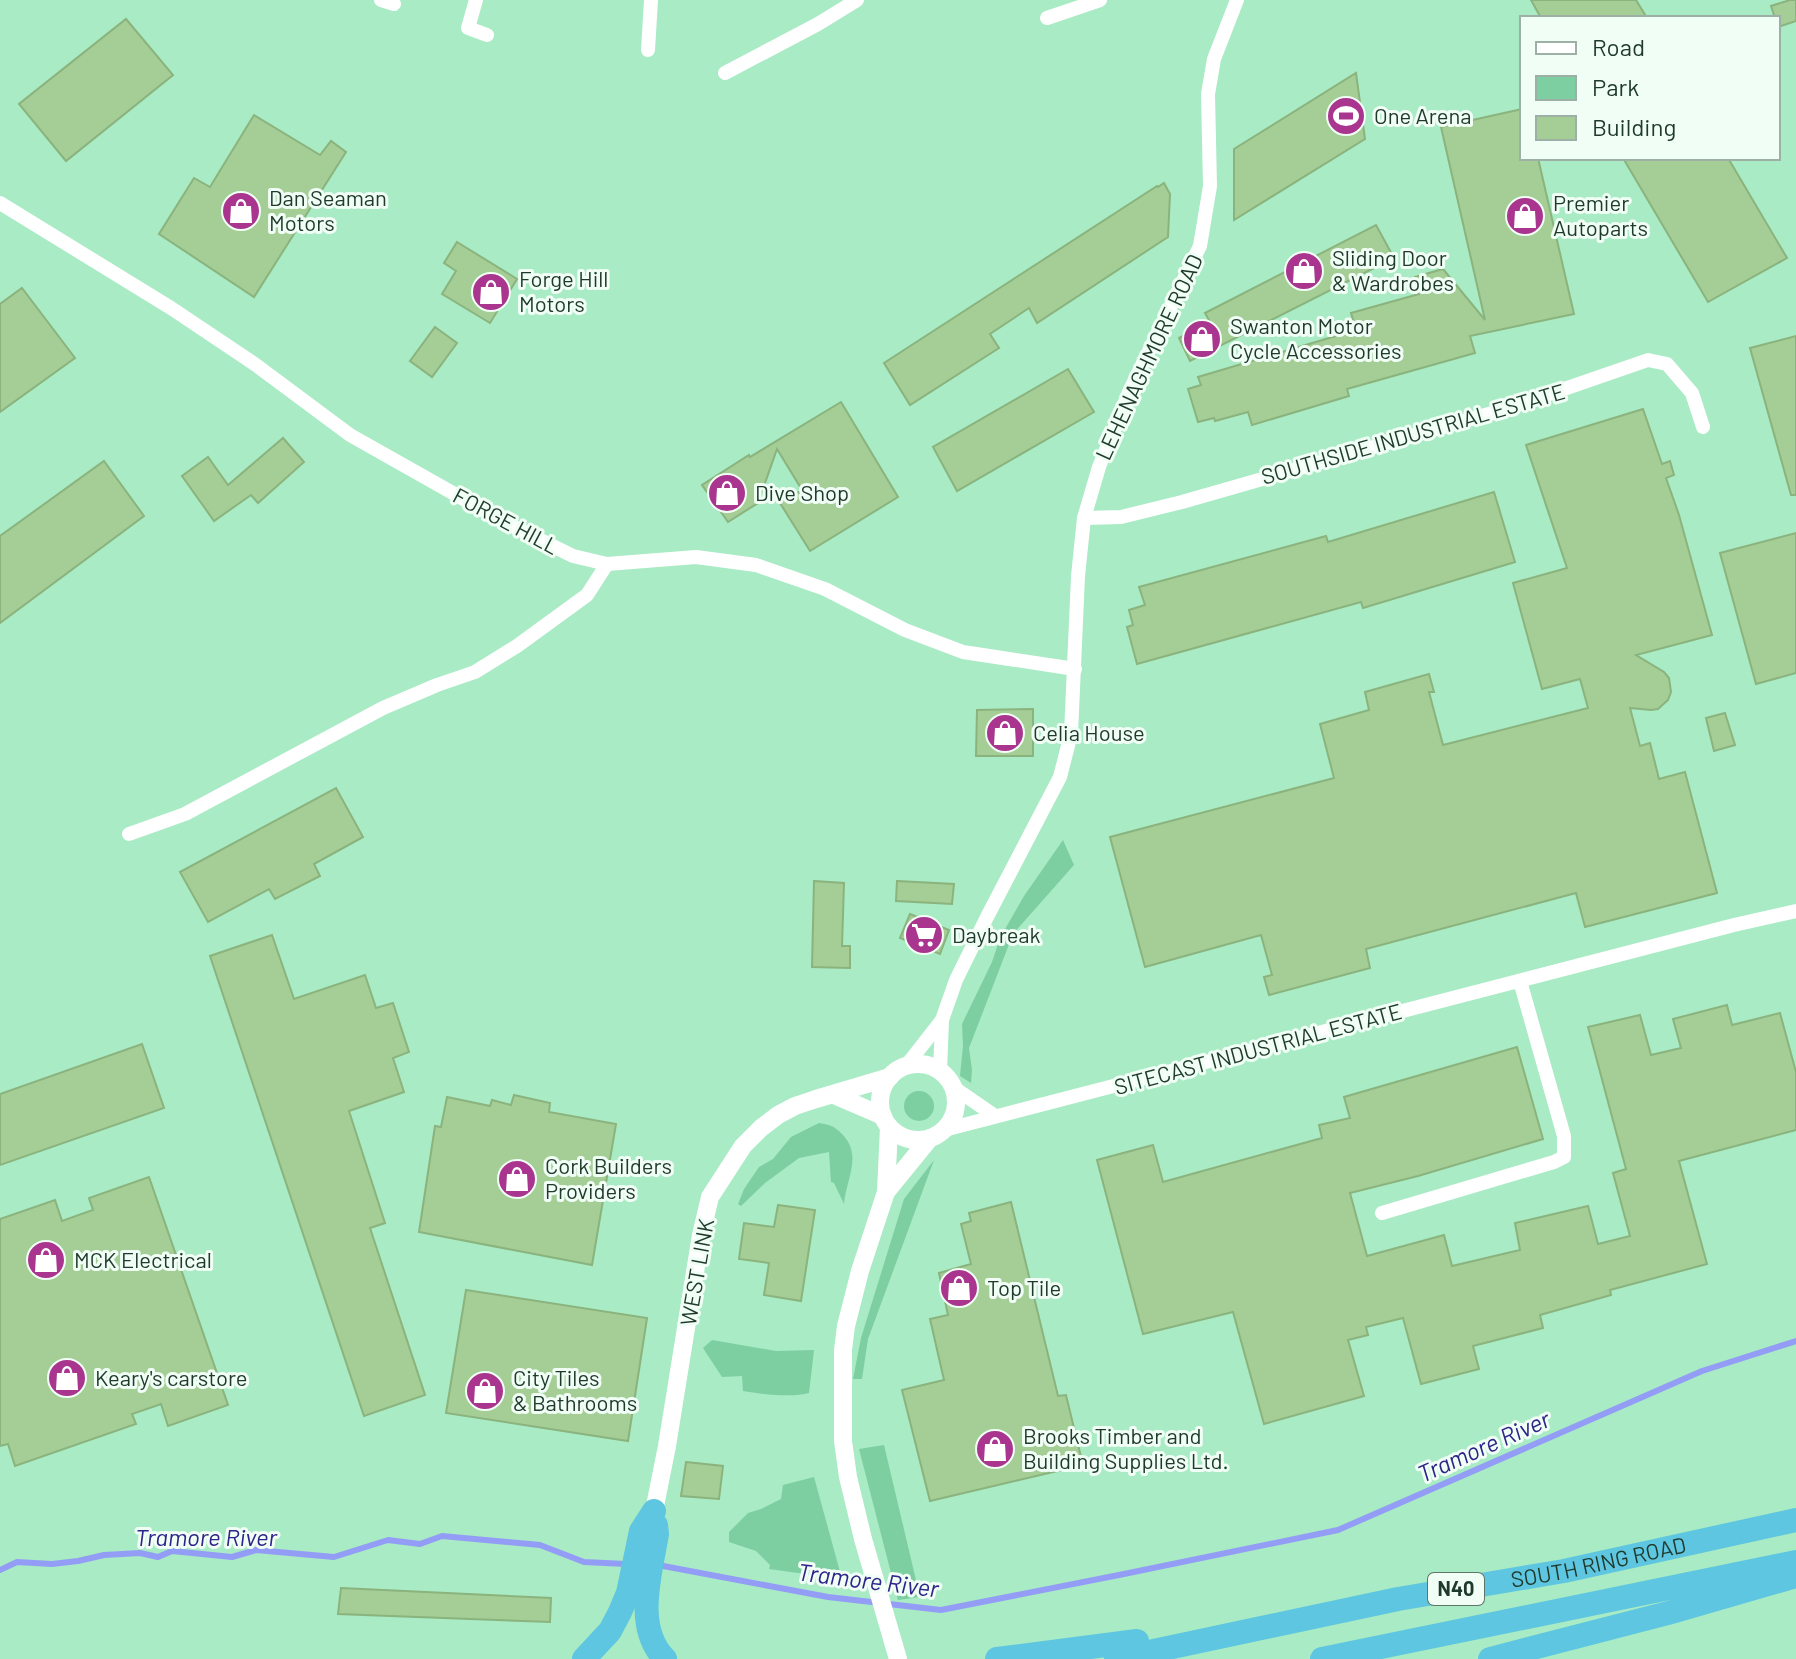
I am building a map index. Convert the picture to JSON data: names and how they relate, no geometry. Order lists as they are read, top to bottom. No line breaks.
{"streets":{"highway":["SOUTH RING ROAD","N40"],"street":["LEHENAGHMORE ROAD","SOUTHSIDE INDUSTRIAL ESTATE","FORGE HILL","SITECAST INDUSTRIAL ESTATE","WEST LINK"]},"crossings":[["LEHENAGHMORE ROAD","SOUTHSIDE INDUSTRIAL ESTATE"],["LEHENAGHMORE ROAD","FORGE HILL"],["SITECAST INDUSTRIAL ESTATE","WEST LINK"]],"water":["Tramore River"],"places":{"sports":["One Arena"],"shop":["Dan Seaman Motors","Premier Autoparts","Sliding Door & Wardrobes","Forge Hill Motors","Swanton Motor Cycle Accessories","Dive Shop","Celia House","Cork Builders Providers","MCK Electrical","Top Tile","Keary's carstore","City Tiles & Bathrooms","Brooks Timber and Building Supplies Ltd."],"supermarket":["Daybreak"]},"legend":["Road","Park","Building"]}
